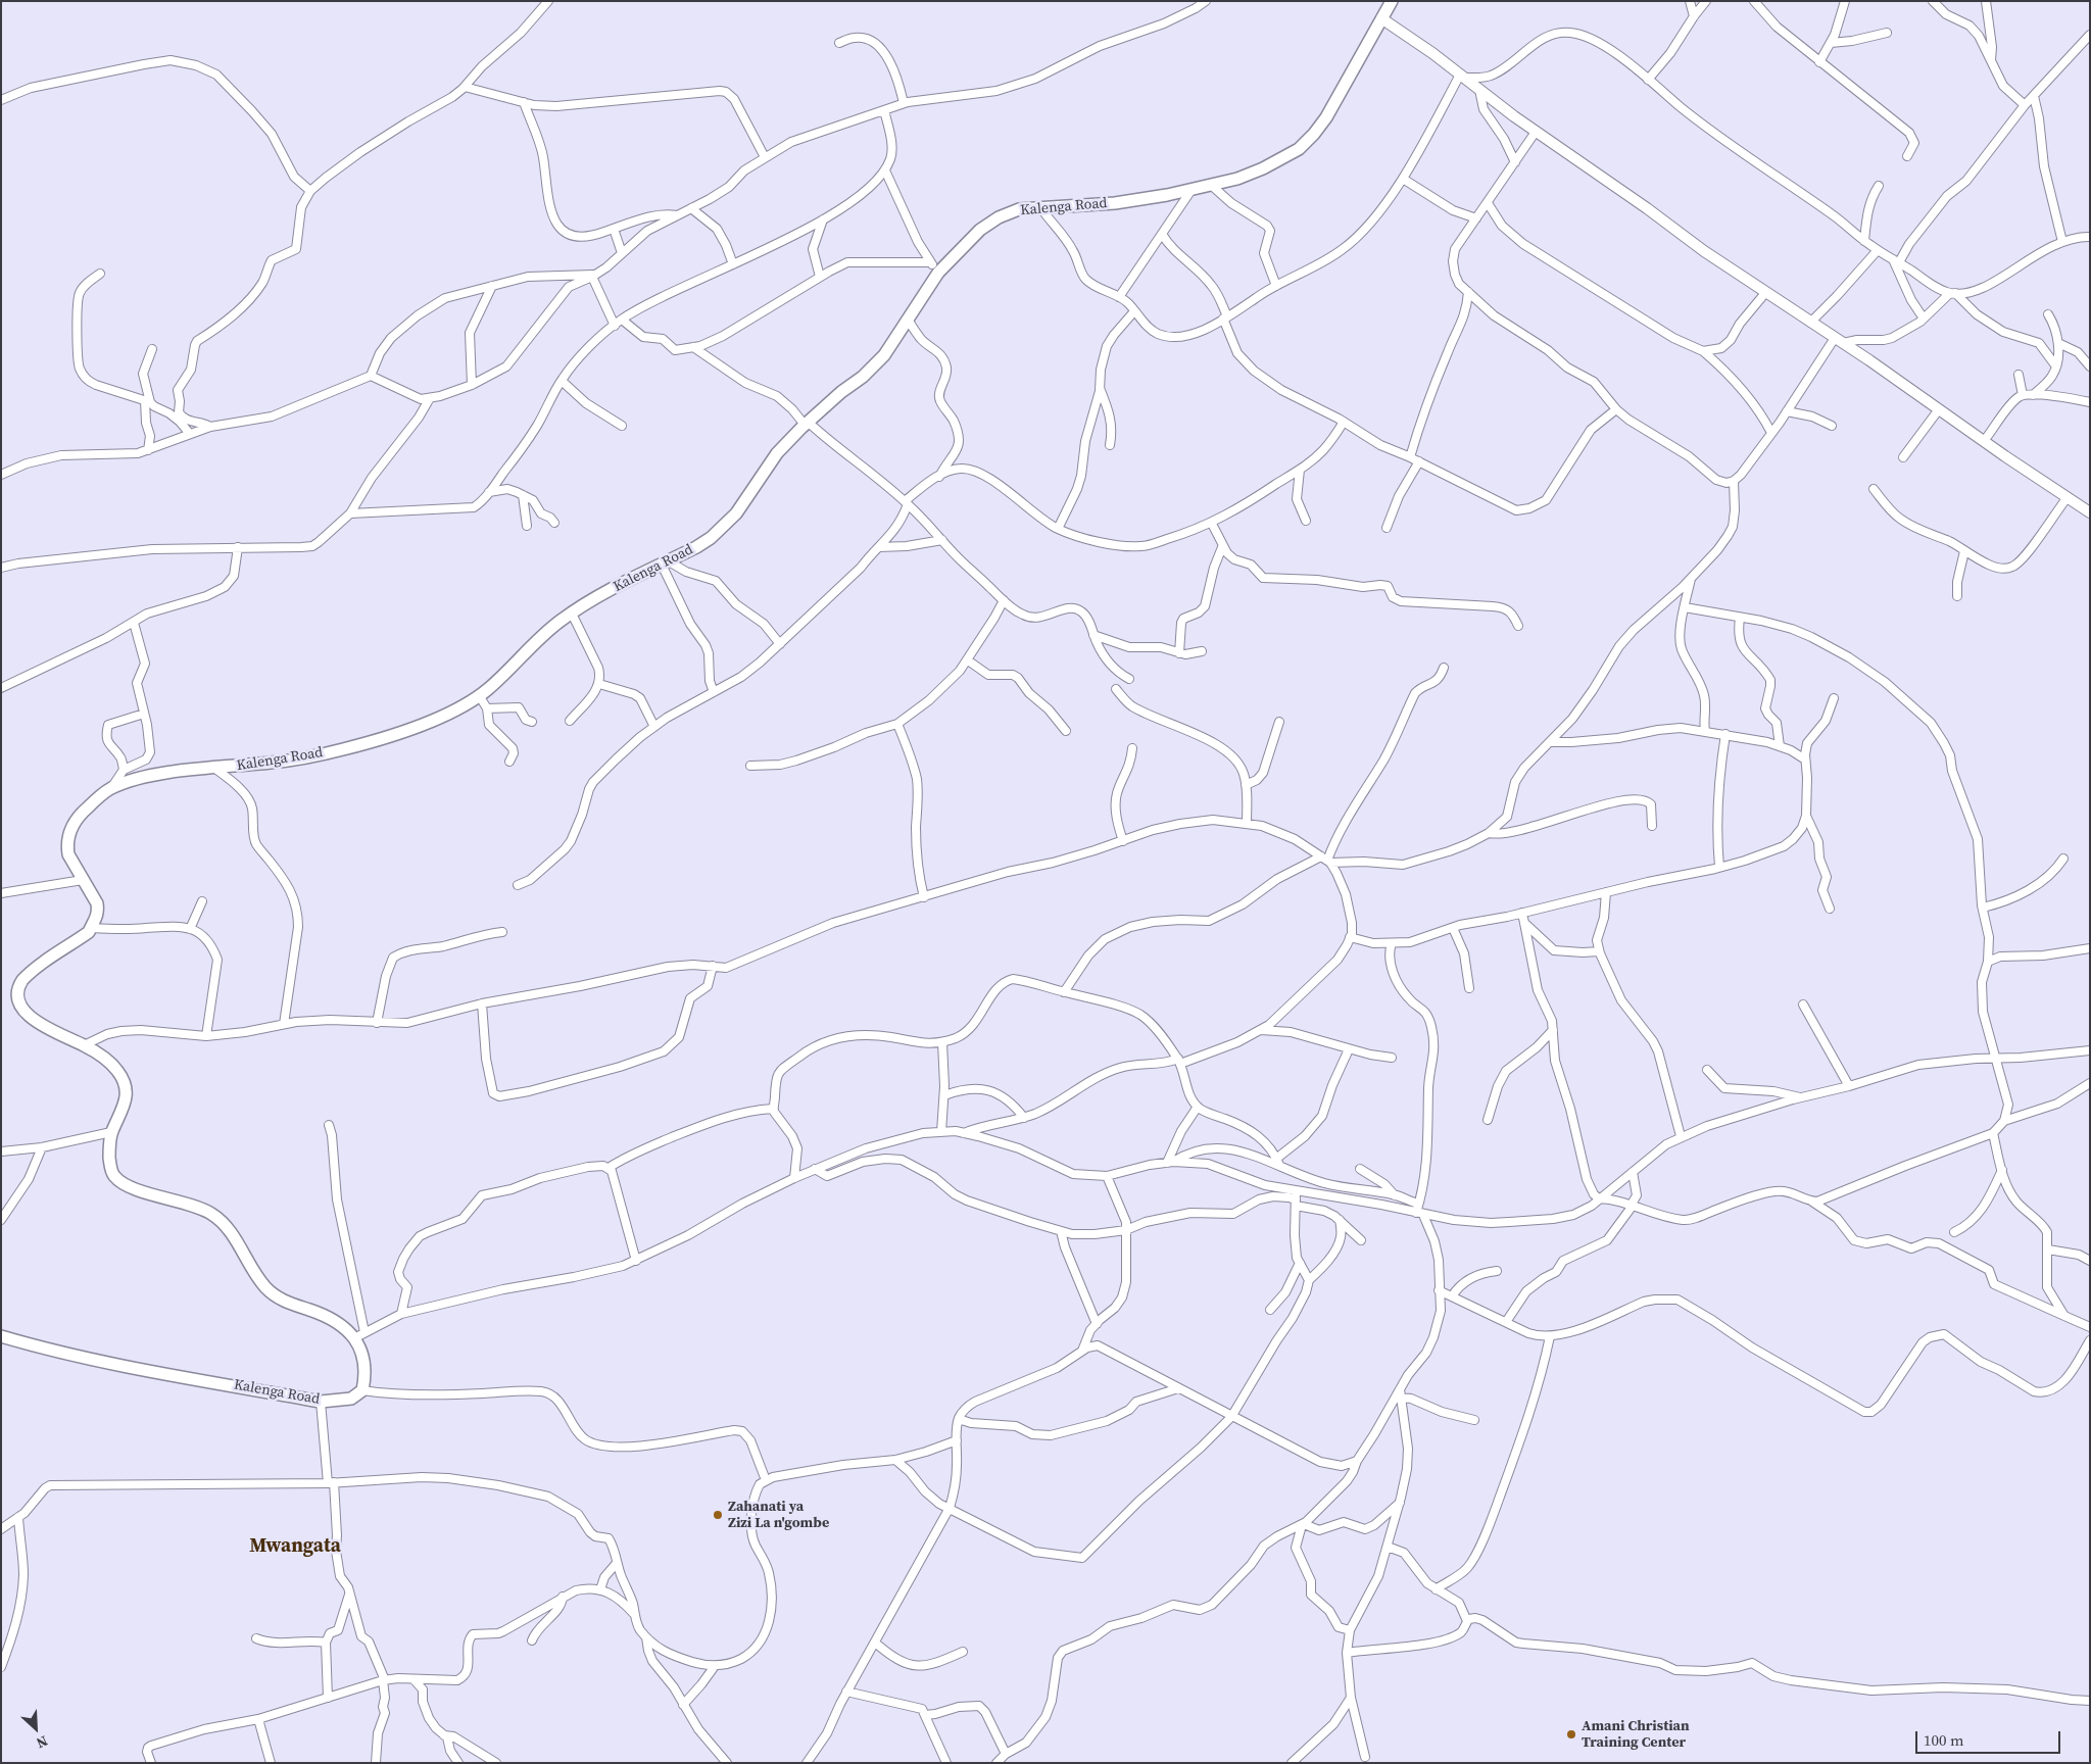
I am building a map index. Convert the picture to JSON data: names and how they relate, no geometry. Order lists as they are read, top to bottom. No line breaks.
{"streets":{"main road":["Kalenga Road"]},"districts":["Mwangata"],"places":["Zahanati ya Zizi La n'gombe","Amani Christian Training Center"],"scale_bar":"100 m","north":"bottom right"}
